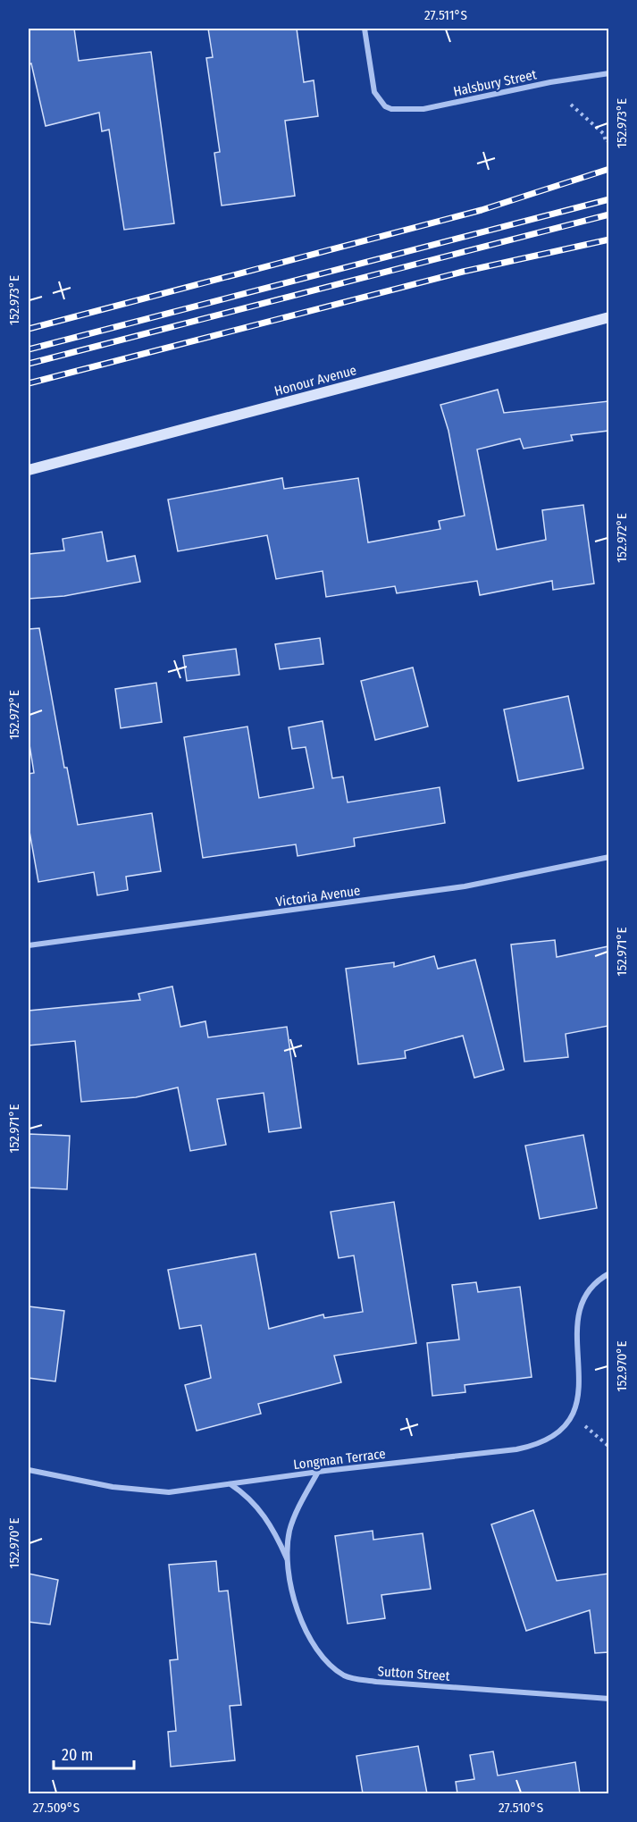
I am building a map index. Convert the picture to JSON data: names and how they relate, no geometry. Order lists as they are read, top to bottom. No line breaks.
{"streets":{"main road":["Honour Avenue"],"street":["Halsbury Street","Victoria Avenue","Longman Terrace","Sutton Street"]},"crossings":[["Longman Terrace","Sutton Street"]],"scale_bar":"20 m","coordinates":["27.511°S","152.973°E","152.972°E","152.971°E","152.970°E","27.509°S","27.510°S"]}
